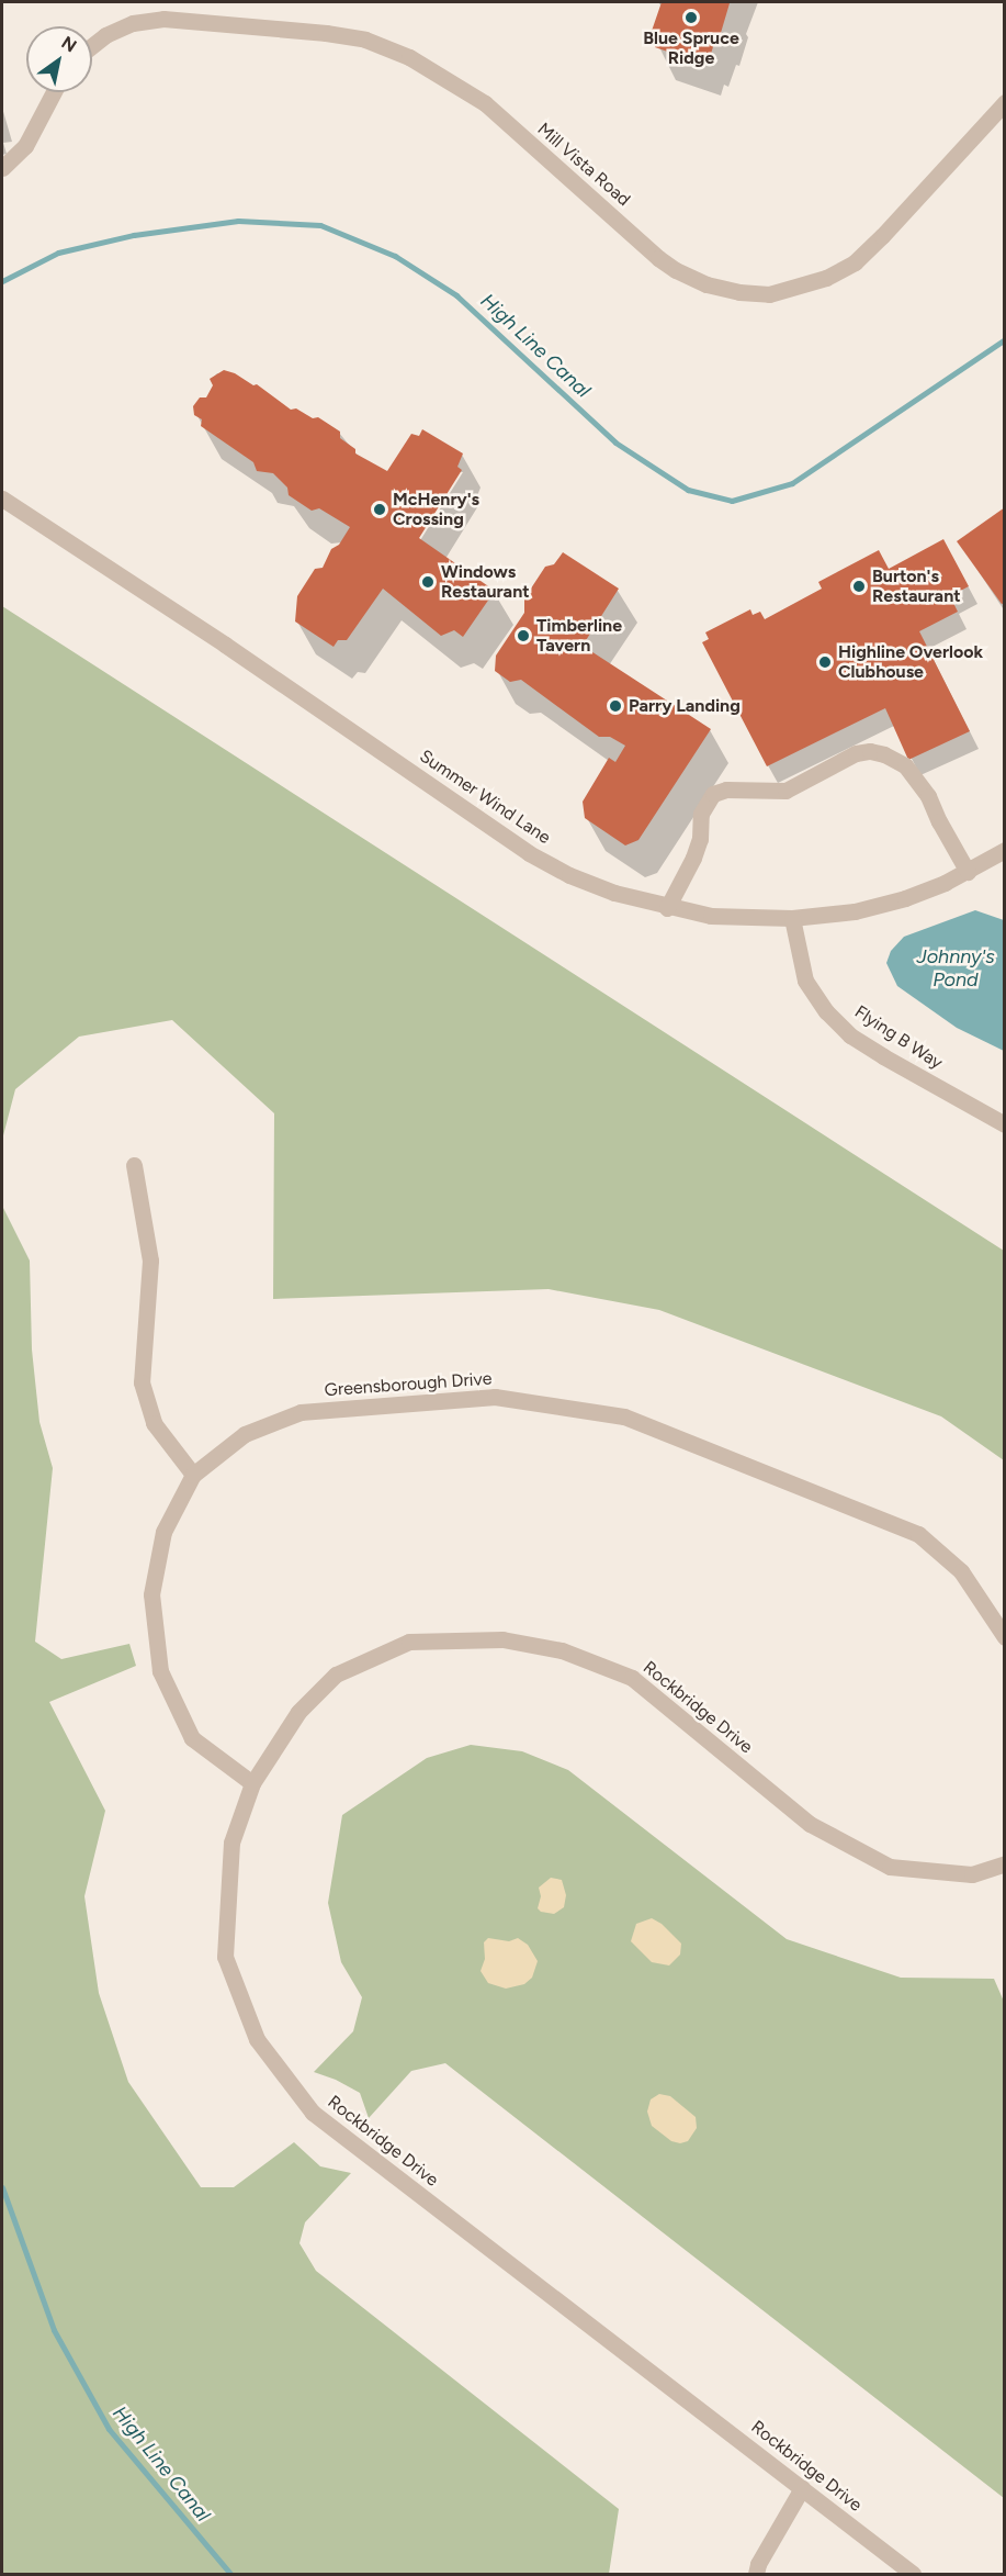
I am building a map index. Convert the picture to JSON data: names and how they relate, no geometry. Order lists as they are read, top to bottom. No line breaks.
{"streets":{"street":["Mill Vista Road","Summer Wind Lane","Flying B Way","Greensborough Drive","Rockbridge Drive"]},"crossings":[["Summer Wind Lane","Flying B Way"],["Greensborough Drive","Rockbridge Drive"]],"water":["High Line Canal","Johnny's Pond"],"places":["Blue Spruce Ridge","McHenry's Crossing","Windows Restaurant","Burton's Restaurant","Timberline Tavern","Highline Overlook Clubhouse","Parry Landing"],"north":"top right"}
